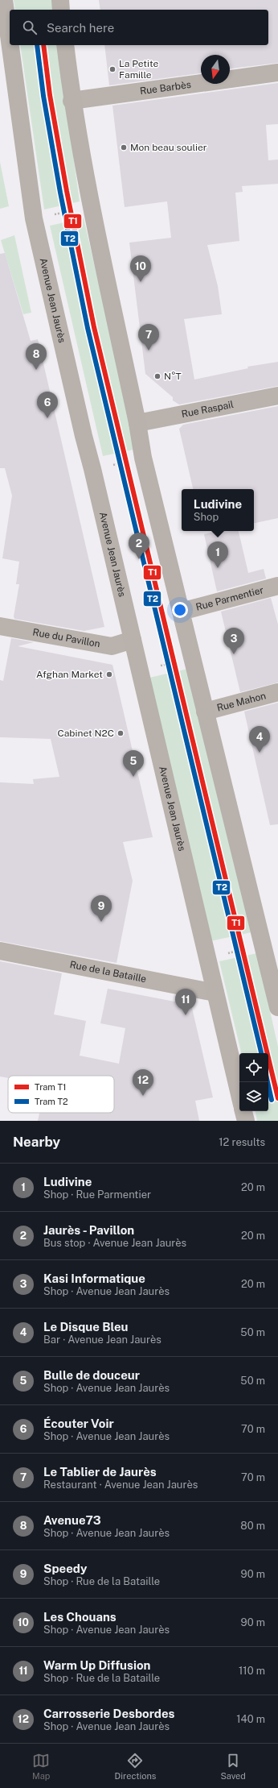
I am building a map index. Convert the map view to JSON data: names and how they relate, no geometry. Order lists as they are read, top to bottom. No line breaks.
{"streets":{"main road":["Avenue Jean Jaurès"],"street":["Rue Barbès","Rue Raspail","Rue Parmentier","Rue du Pavillon","Rue Mahon","Rue de la Bataille"]},"crossings":[["Avenue Jean Jaurès","Rue du Pavillon"],["Avenue Jean Jaurès","Rue de la Bataille"]],"places":["La Petite Famille","Mon beau soulier","N°T","Afghan Market","Cabinet N2C"],"lines":["tram line T1","tram line T2"],"legend":["Tram T1","Tram T2"],"north":"bottom","page":{"search":"Search here","pins":["10","7","8","6","2","1","3","4","5","9","11","12"],"popup":["Ludivine","Shop"],"heading":["Nearby","12 results"],"list":[{"mark":"1","name":"Ludivine","note":"Shop · Rue Parmentier","value":"20 m"},{"mark":"2","name":"Jaurès - Pavillon","note":"Bus stop · Avenue Jean Jaurès","value":"20 m"},{"mark":"3","name":"Kasi Informatique","note":"Shop · Avenue Jean Jaurès","value":"20 m"},{"mark":"4","name":"Le Disque Bleu","note":"Bar · Avenue Jean Jaurès","value":"50 m"},{"mark":"5","name":"Bulle de douceur","note":"Shop · Avenue Jean Jaurès","value":"50 m"},{"mark":"6","name":"Écouter Voir","note":"Shop · Avenue Jean Jaurès","value":"70 m"},{"mark":"7","name":"Le Tablier de Jaurès","note":"Restaurant · Avenue Jean Jaurès","value":"70 m"},{"mark":"8","name":"Avenue73","note":"Shop · Avenue Jean Jaurès","value":"80 m"},{"mark":"9","name":"Speedy","note":"Shop · Rue de la Bataille","value":"90 m"},{"mark":"10","name":"Les Chouans","note":"Shop · Avenue Jean Jaurès","value":"90 m"},{"mark":"11","name":"Warm Up Diffusion","note":"Shop · Rue de la Bataille","value":"110 m"},{"mark":"12","name":"Carrosserie Desbordes","note":"Shop · Avenue Jean Jaurès","value":"140 m"}],"nav":["Map","Directions","Saved"]}}
